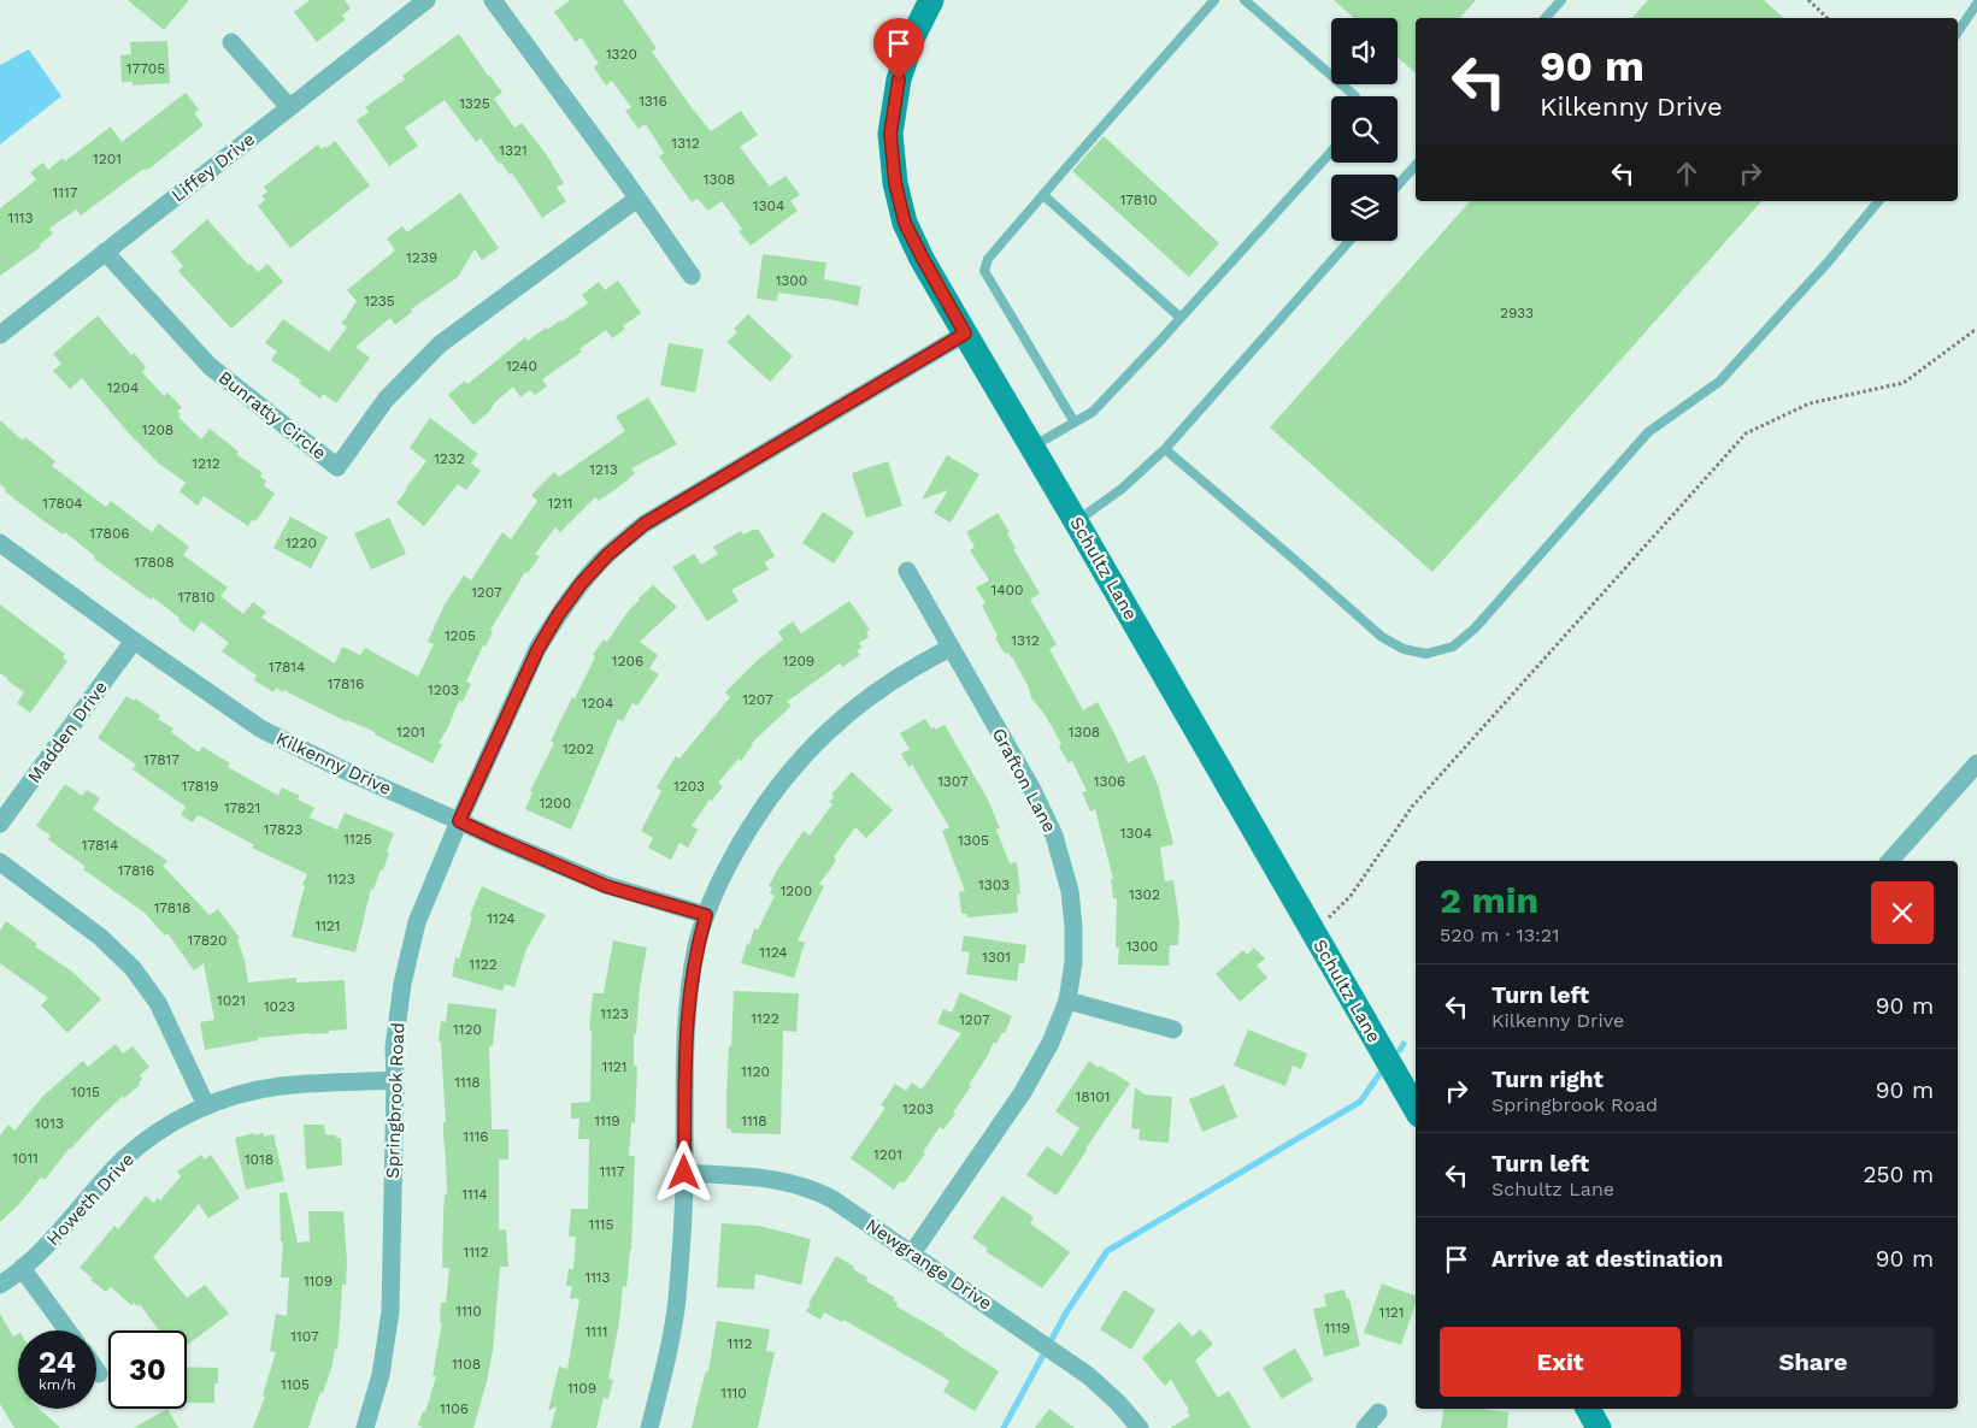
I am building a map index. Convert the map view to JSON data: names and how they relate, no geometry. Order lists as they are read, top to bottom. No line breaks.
{"streets":{"street":["Liffey Drive","Bunratty Circle","Schultz Lane","Madden Drive","Kilkenny Drive","Grafton Lane","Springbrook Road","Howeth Drive","Newgrange Drive"]},"crossings":[["Liffey Drive","Bunratty Circle"],["Schultz Lane","Springbrook Road"],["Madden Drive","Kilkenny Drive"],["Kilkenny Drive","Springbrook Road"],["Grafton Lane","Newgrange Drive"],["Springbrook Road","Howeth Drive"]],"house_numbers":["1320","17705","1316","1325","1312","1321","1201","1308","1117","17810","1304","1113","1239","1300","1235","2933","1240","1204","1208","1232","1212","1213","17804","1211","17806","1220","17808","1400","1207","17810","1205","1312","1206","1209","17814","17816","1203","1207","1204","1201","1308","1202","17817","1307","1306","17819","1203","1200","17821","17823","1304","1125","1305","17814","17816","1123","1303","1200","1302","17818","1124","1121","17820","1300","1124","1301","1122","1021","1023","1123","1122","1207","1120","1121","1120","1118","1015","18101","1203","1119","1118","1013","1116","1201","1011","1018","1117","1114","1115","1112","1113","1109","1110","1121","1119","1111","1107","1112","1108","1105","1109","1110","1106"],"page":{"turn":["90 m","Kilkenny Drive"],"heading":["2 min","520 m · 13:21"],"list":[{"name":"Turn left","note":"Kilkenny Drive","value":"90 m"},{"name":"Turn right","note":"Springbrook Road","value":"90 m"},{"name":"Turn left","note":"Schultz Lane","value":"250 m"},{"name":"Arrive at destination","value":"90 m"}],"buttons":["Exit","Share"],"speed":"24 km/h","limit":"30"}}
